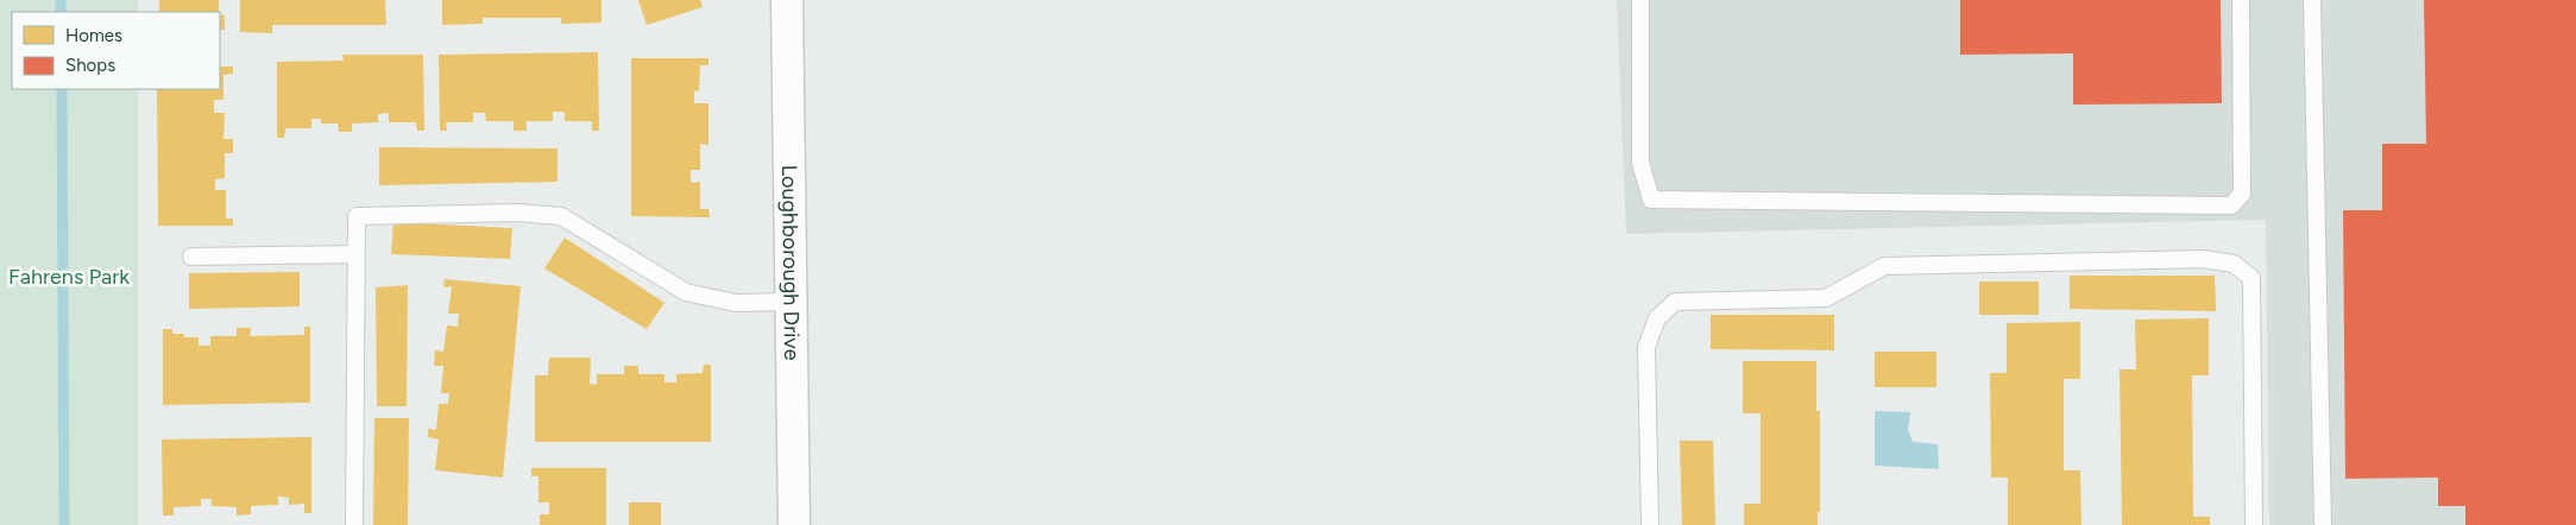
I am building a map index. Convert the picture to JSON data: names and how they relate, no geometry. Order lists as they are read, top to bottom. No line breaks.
{"streets":{"street":["Loughborough Drive"]},"parks":["Fahrens Park"],"legend":["Homes","Shops"]}
